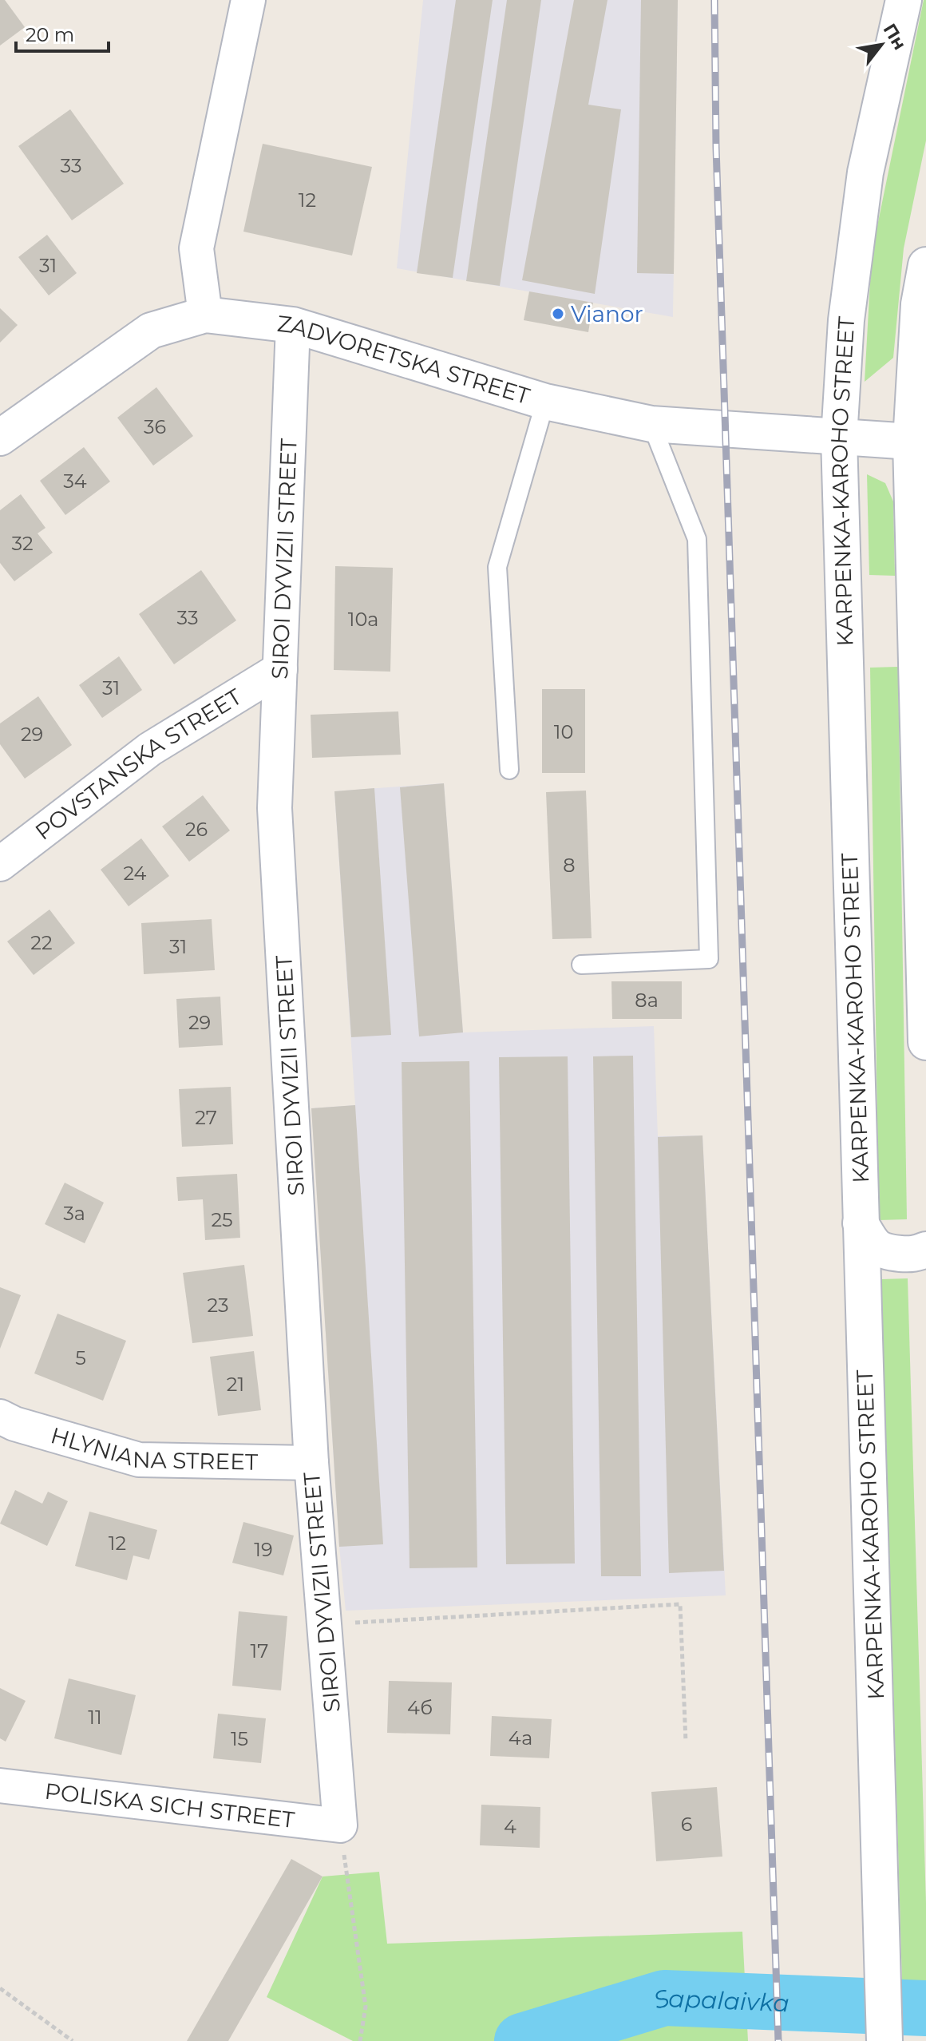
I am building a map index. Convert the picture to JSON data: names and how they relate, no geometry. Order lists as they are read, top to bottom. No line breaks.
{"streets":{"street":["ZADVORETSKA STREET","KARPENKA-KAROHO STREET","SIROI DYVIZII STREET","POVSTANSKA STREET","HLYNIANA STREET","POLISKA SICH STREET"]},"crossings":[["ZADVORETSKA STREET","KARPENKA-KAROHO STREET"],["ZADVORETSKA STREET","SIROI DYVIZII STREET"],["SIROI DYVIZII STREET","POVSTANSKA STREET"],["SIROI DYVIZII STREET","HLYNIANA STREET"],["SIROI DYVIZII STREET","POLISKA SICH STREET"]],"water":["Sapalaivka"],"places":["Vianor"],"house_numbers":["33","12","31","36","34","32","33","10а","31","10","29","26","8","24","22","31","8а","29","27","3а","25","23","5","21","12","19","17","4б","11","4а","15","6","4"],"scale_bar":"20 m","north":"top right"}
